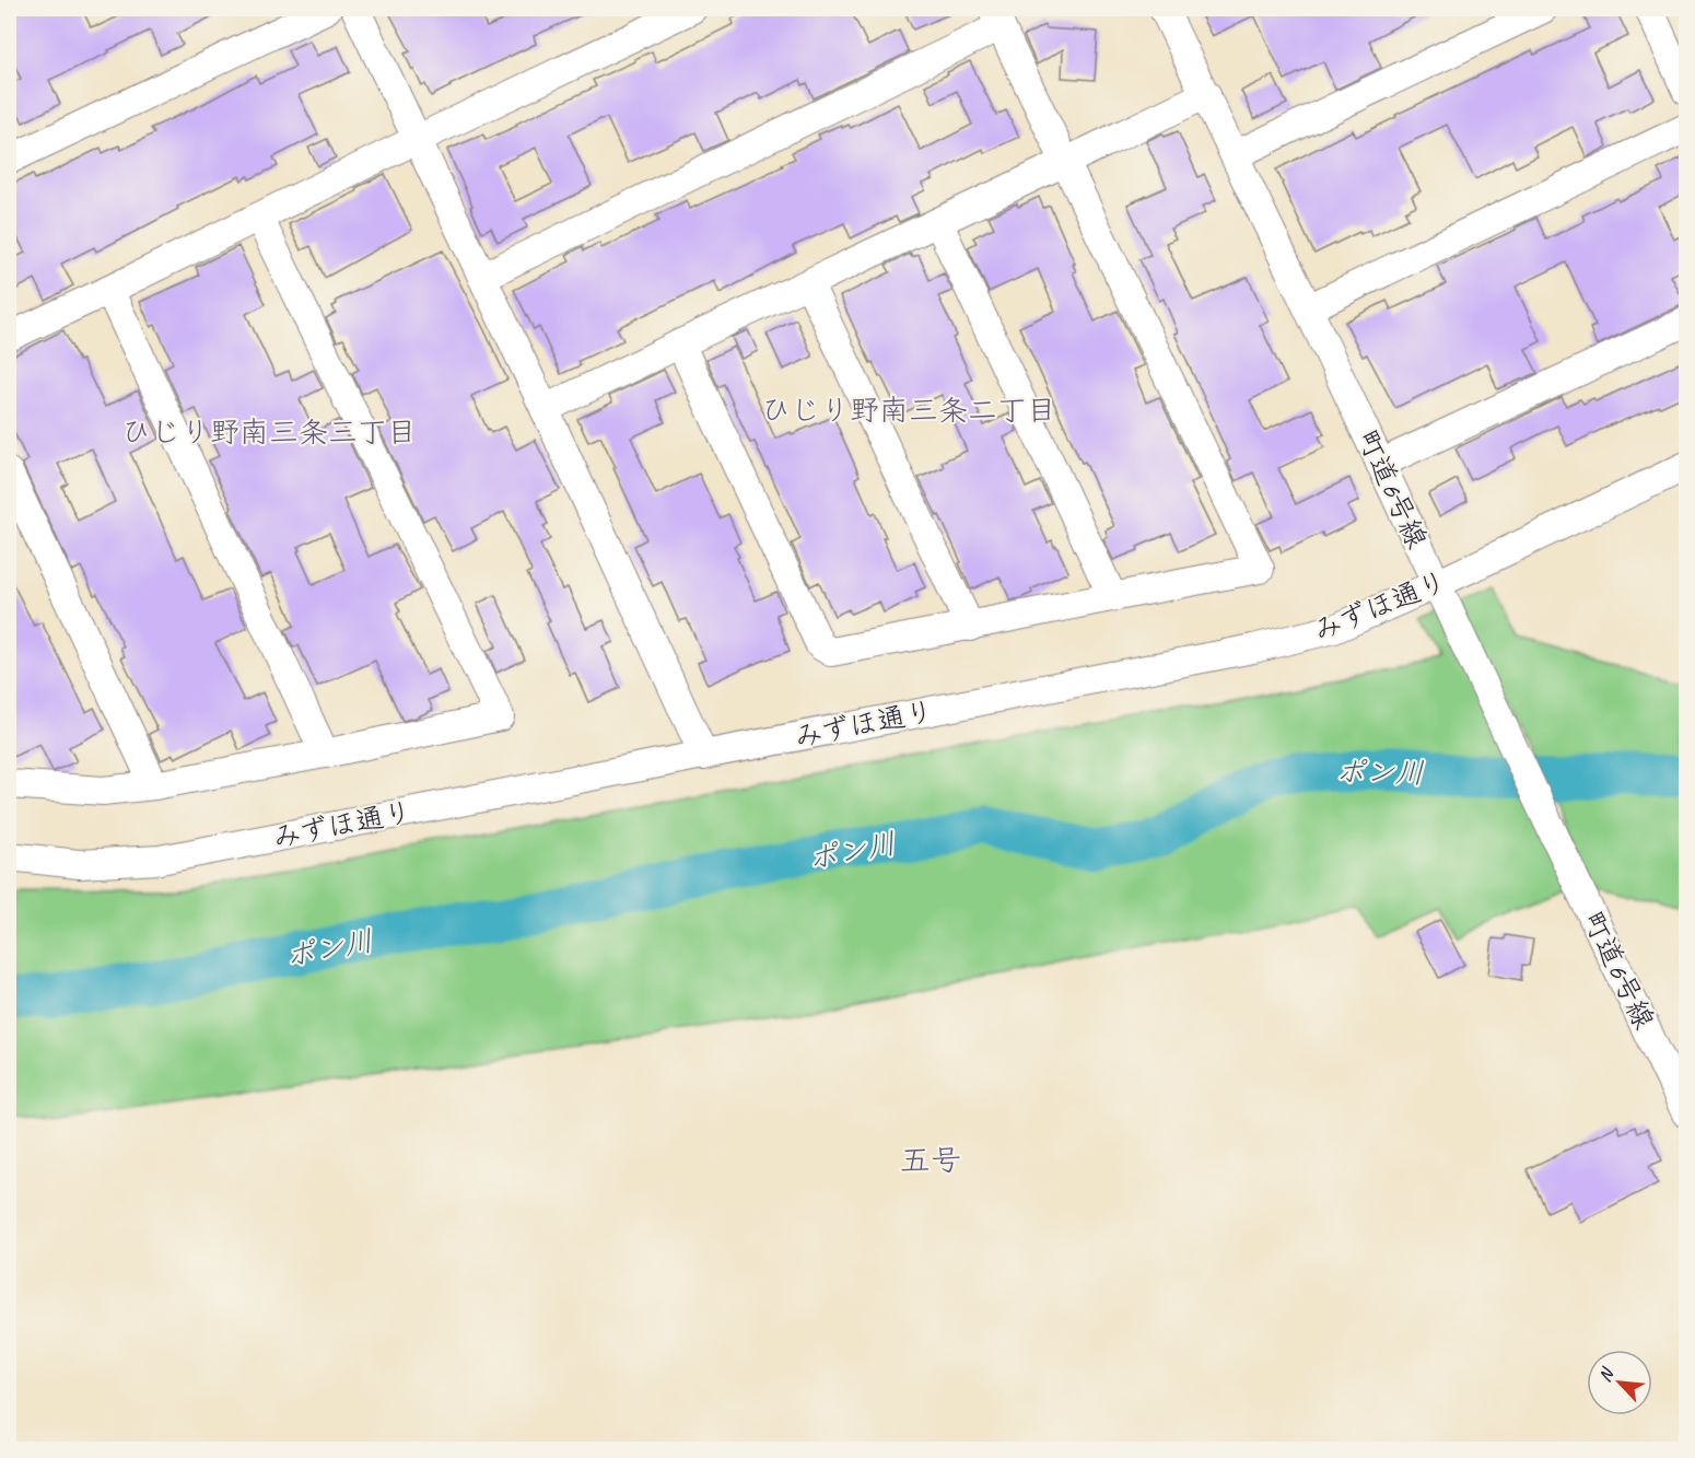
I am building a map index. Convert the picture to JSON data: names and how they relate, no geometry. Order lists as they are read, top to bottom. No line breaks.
{"streets":{"street":["町道6号線","みずほ通り"]},"crossings":[["町道6号線","みずほ通り"]],"districts":["ひじり野南三条二丁目","ひじり野南三条三丁目","五号"],"water":["ポン川"],"north":"top left"}
